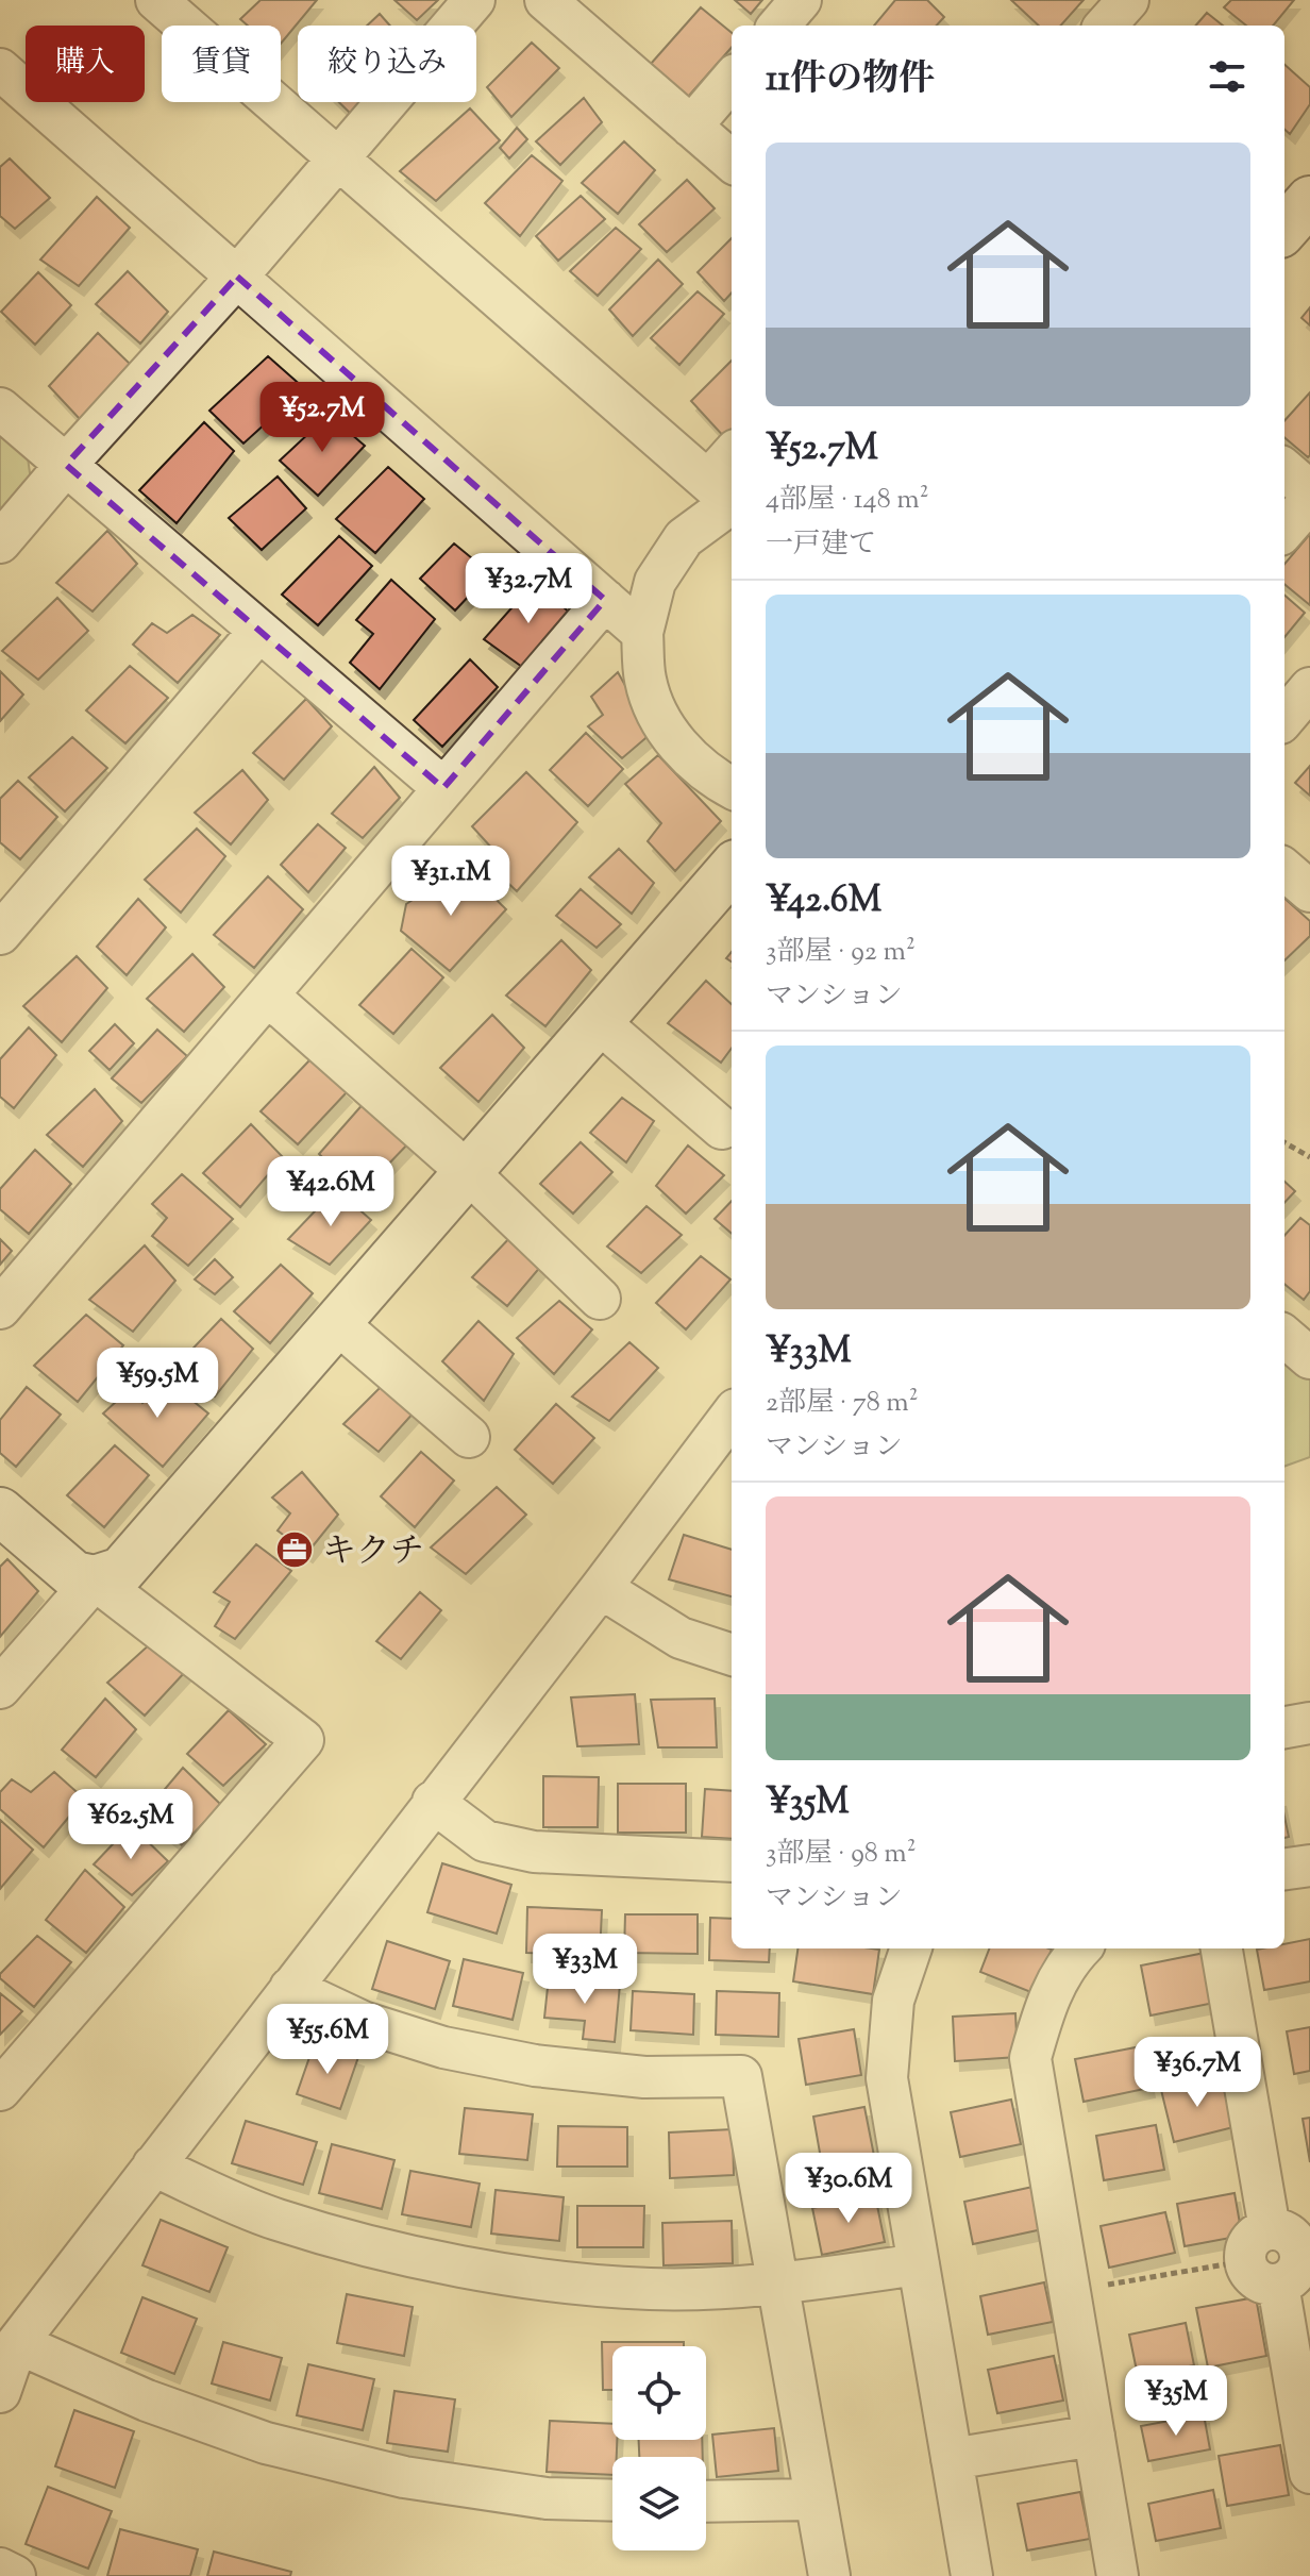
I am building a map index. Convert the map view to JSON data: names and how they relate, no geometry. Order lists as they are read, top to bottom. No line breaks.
{"places":{"office":["キクチ"]},"page":{"chip":["購入","賃貸","絞り込み"],"heading":"11件の物件","list":[{"name":"¥52.7M","note":"4部屋 · 148 m² · 一戸建て"},{"name":"¥42.6M","note":"3部屋 · 92 m² · マンション"},{"name":"¥33M","note":"2部屋 · 78 m² · マンション"},{"name":"¥35M","note":"3部屋 · 98 m² · マンション"}],"price":["¥52.7M","¥32.7M","¥31.1M","¥42.6M","¥59.5M","¥62.5M","¥33M","¥55.6M","¥36.7M","¥30.6M","¥35M"]}}
